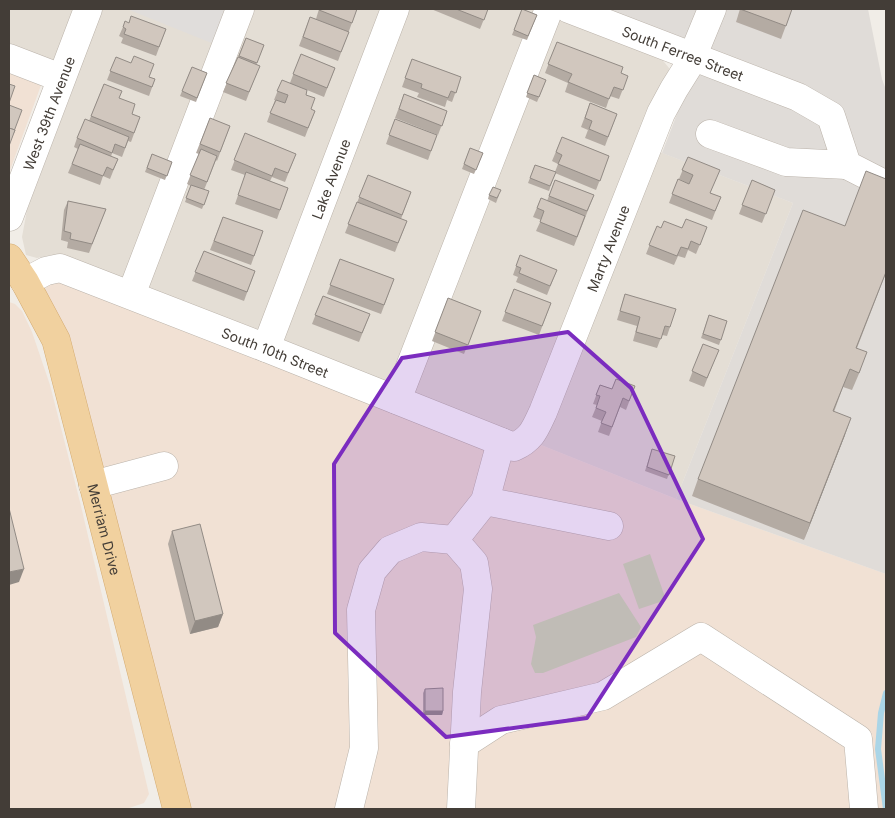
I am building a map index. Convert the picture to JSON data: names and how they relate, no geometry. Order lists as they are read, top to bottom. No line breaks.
{"streets":{"main road":["Merriam Drive"],"street":["South Ferree Street","West 39th Avenue","Lake Avenue","Marty Avenue","South 10th Street"]},"crossings":[["South Ferree Street","Marty Avenue"],["Lake Avenue","South 10th Street"],["Marty Avenue","South 10th Street"],["South 10th Street","Merriam Drive"]]}
